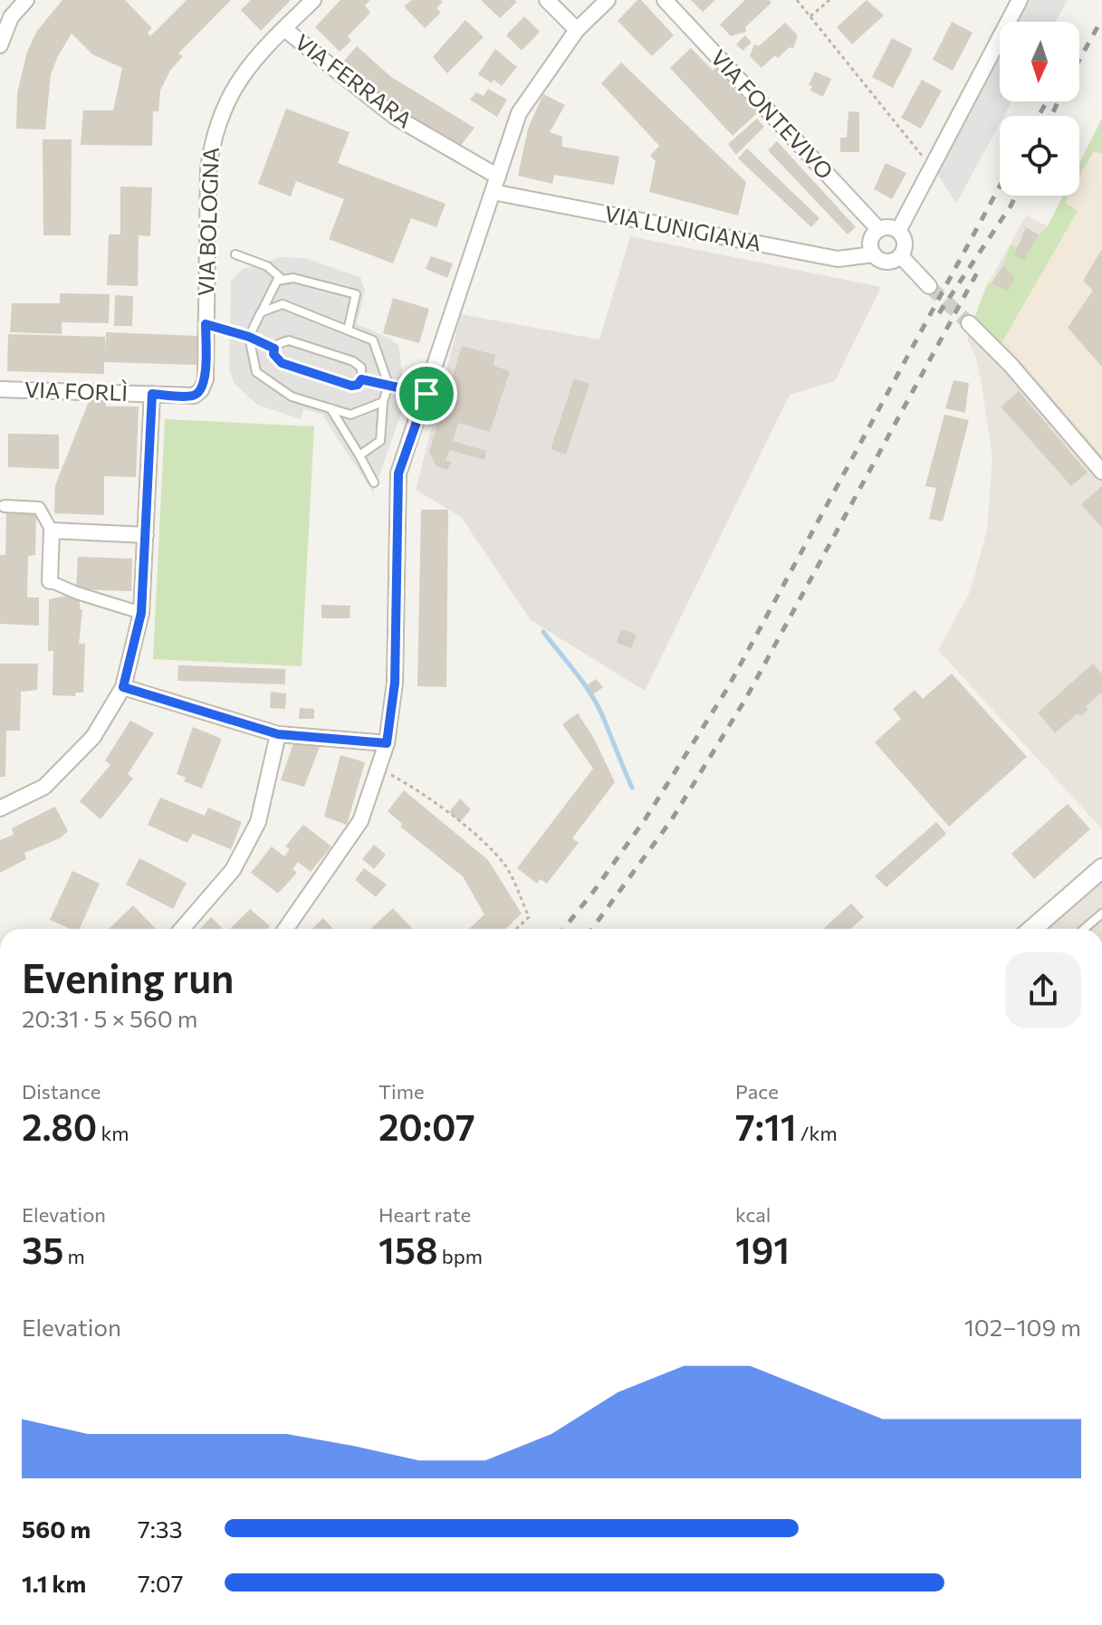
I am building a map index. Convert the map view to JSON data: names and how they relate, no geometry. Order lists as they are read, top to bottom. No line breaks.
{"streets":{"street":["VIA FERRARA","VIA FONTEVIVO","VIA BOLOGNA","VIA LUNIGIANA","VIA FORLÌ"]},"crossings":[["VIA FERRARA","VIA BOLOGNA"],["VIA FONTEVIVO","VIA LUNIGIANA"],["VIA BOLOGNA","VIA FORLÌ"]],"north":"bottom","page":{"heading":["Evening run","20:31 · 5 × 560 m"],"stats":[["Distance","2.80 km"],["Time","20:07"],["Pace","7:11 /km"],["Elevation","35 m"],["Heart rate","158 bpm"],["kcal","191"]],"chart":["Elevation","102–109 m"],"list":[{"name":"560 m","note":"7:33"},{"name":"1.1 km","note":"7:07"}]}}
